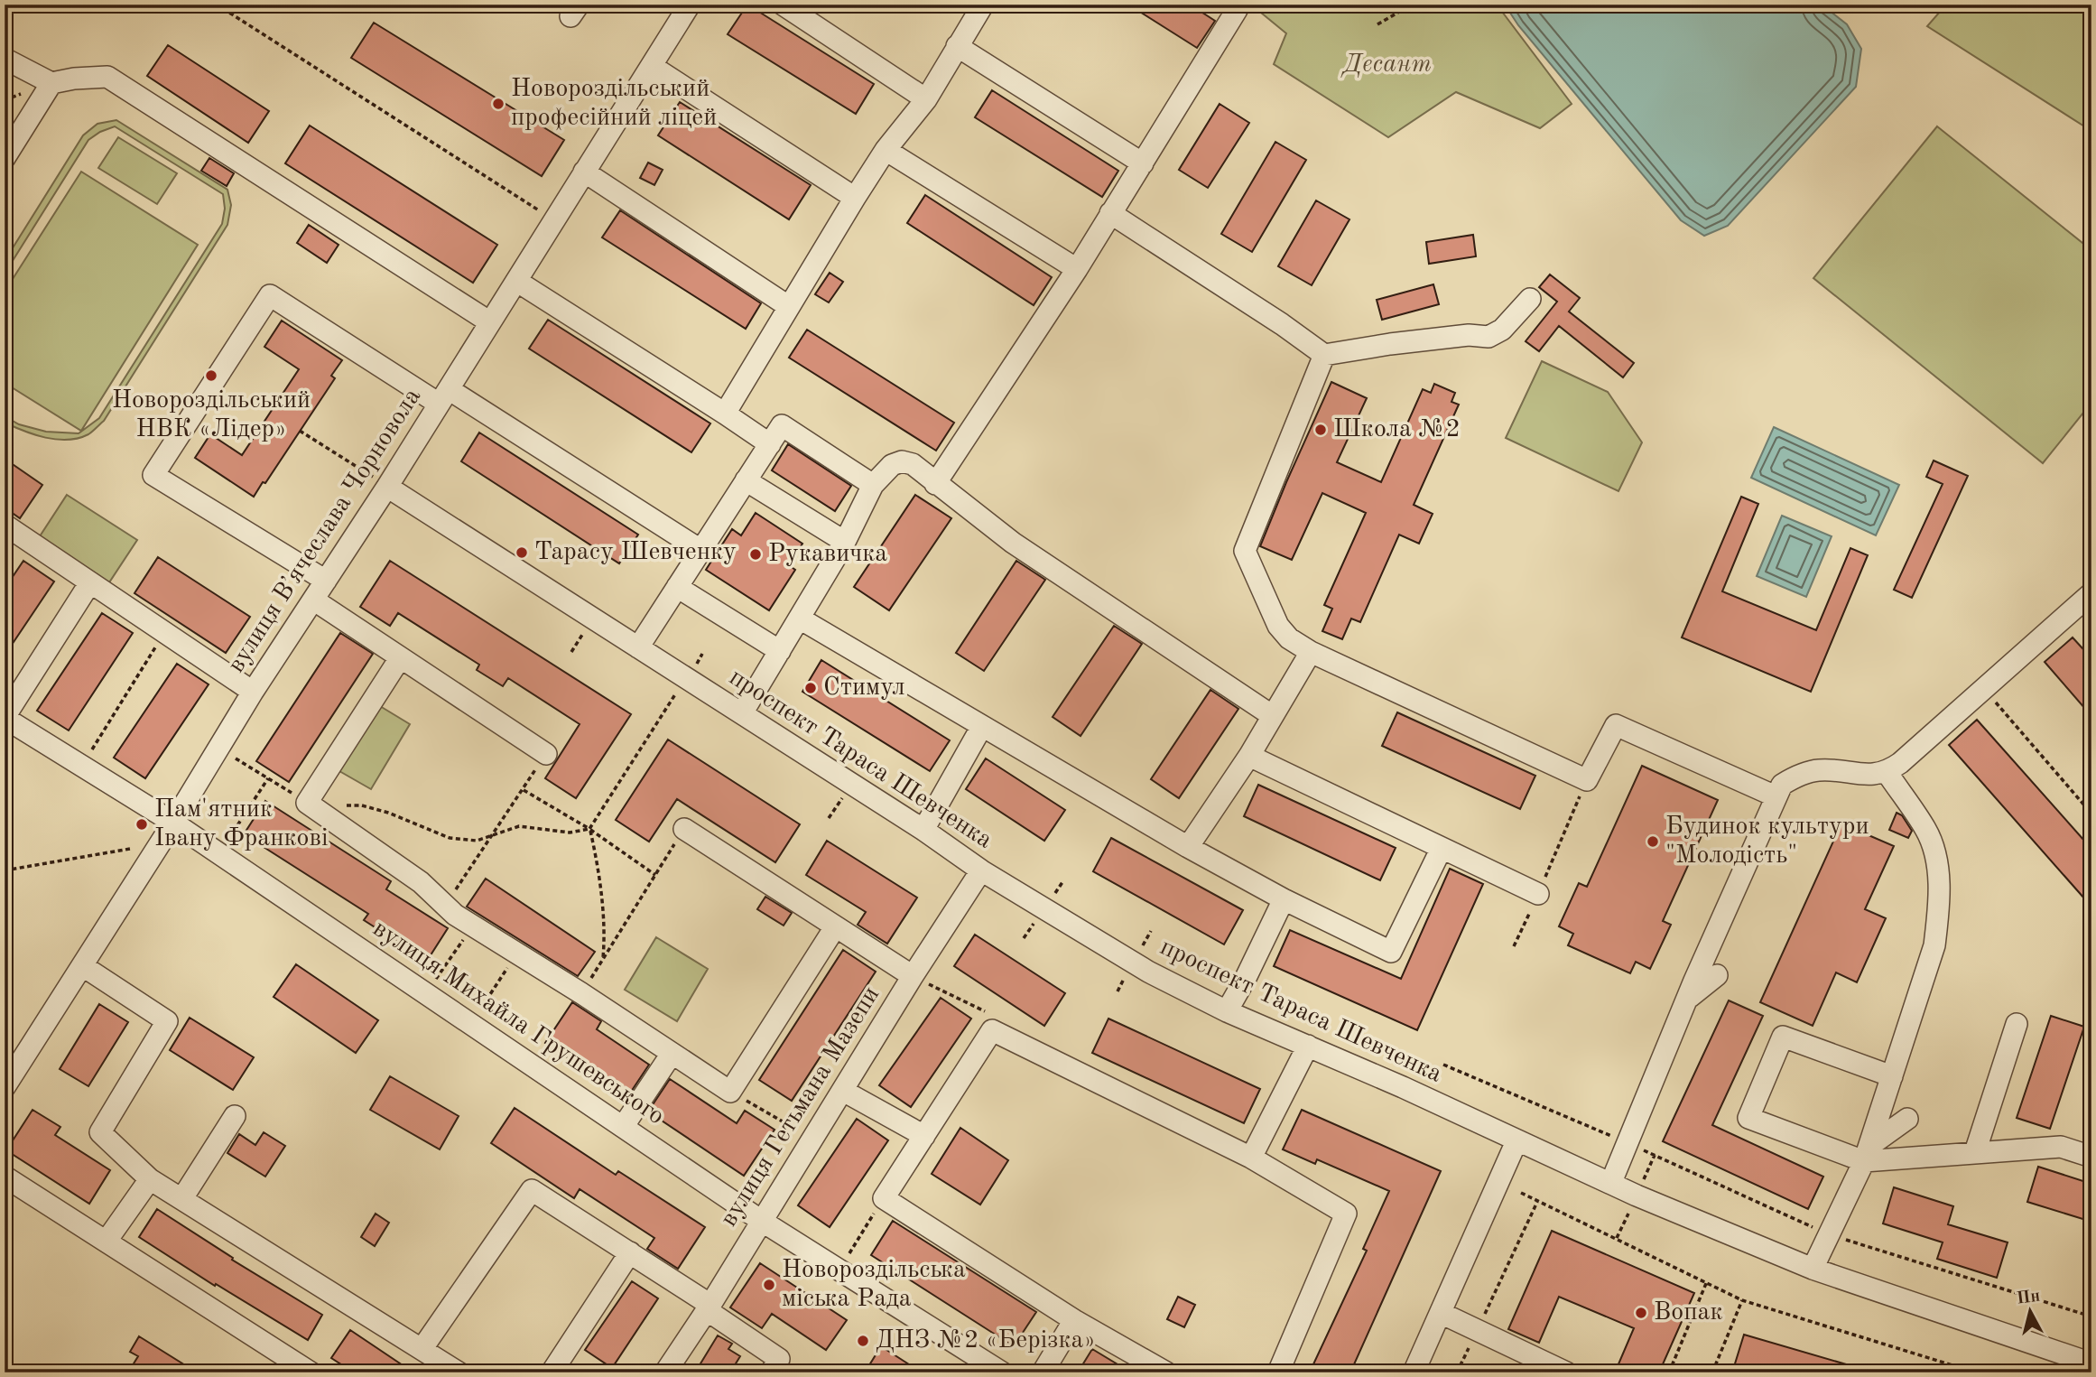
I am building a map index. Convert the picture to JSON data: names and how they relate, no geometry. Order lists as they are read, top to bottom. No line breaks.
{"streets":{"street":["вулиця Вʼячеслава Чорновола","проспект Тараса Шевченка","вулиця Михайла Грушевського","вулиця Гетьмана Мазепи"]},"crossings":[["вулиця Вʼячеслава Чорновола","проспект Тараса Шевченка"],["вулиця Вʼячеслава Чорновола","вулиця Михайла Грушевського"],["проспект Тараса Шевченка","вулиця Гетьмана Мазепи"],["вулиця Михайла Грушевського","вулиця Гетьмана Мазепи"]],"parks":["Десант"],"places":["Новороздільський професійний ліцей","Новороздільський НВК «Лідер»","Школа №2","Тарасу Шевченку","Рукавичка","Стимул","Пам'ятник Івану Франкові","Будинок культури \"Молодість\"","Новороздільська міська Рада","Вопак","ДНЗ №2 «Берізка»"],"north":"top"}
